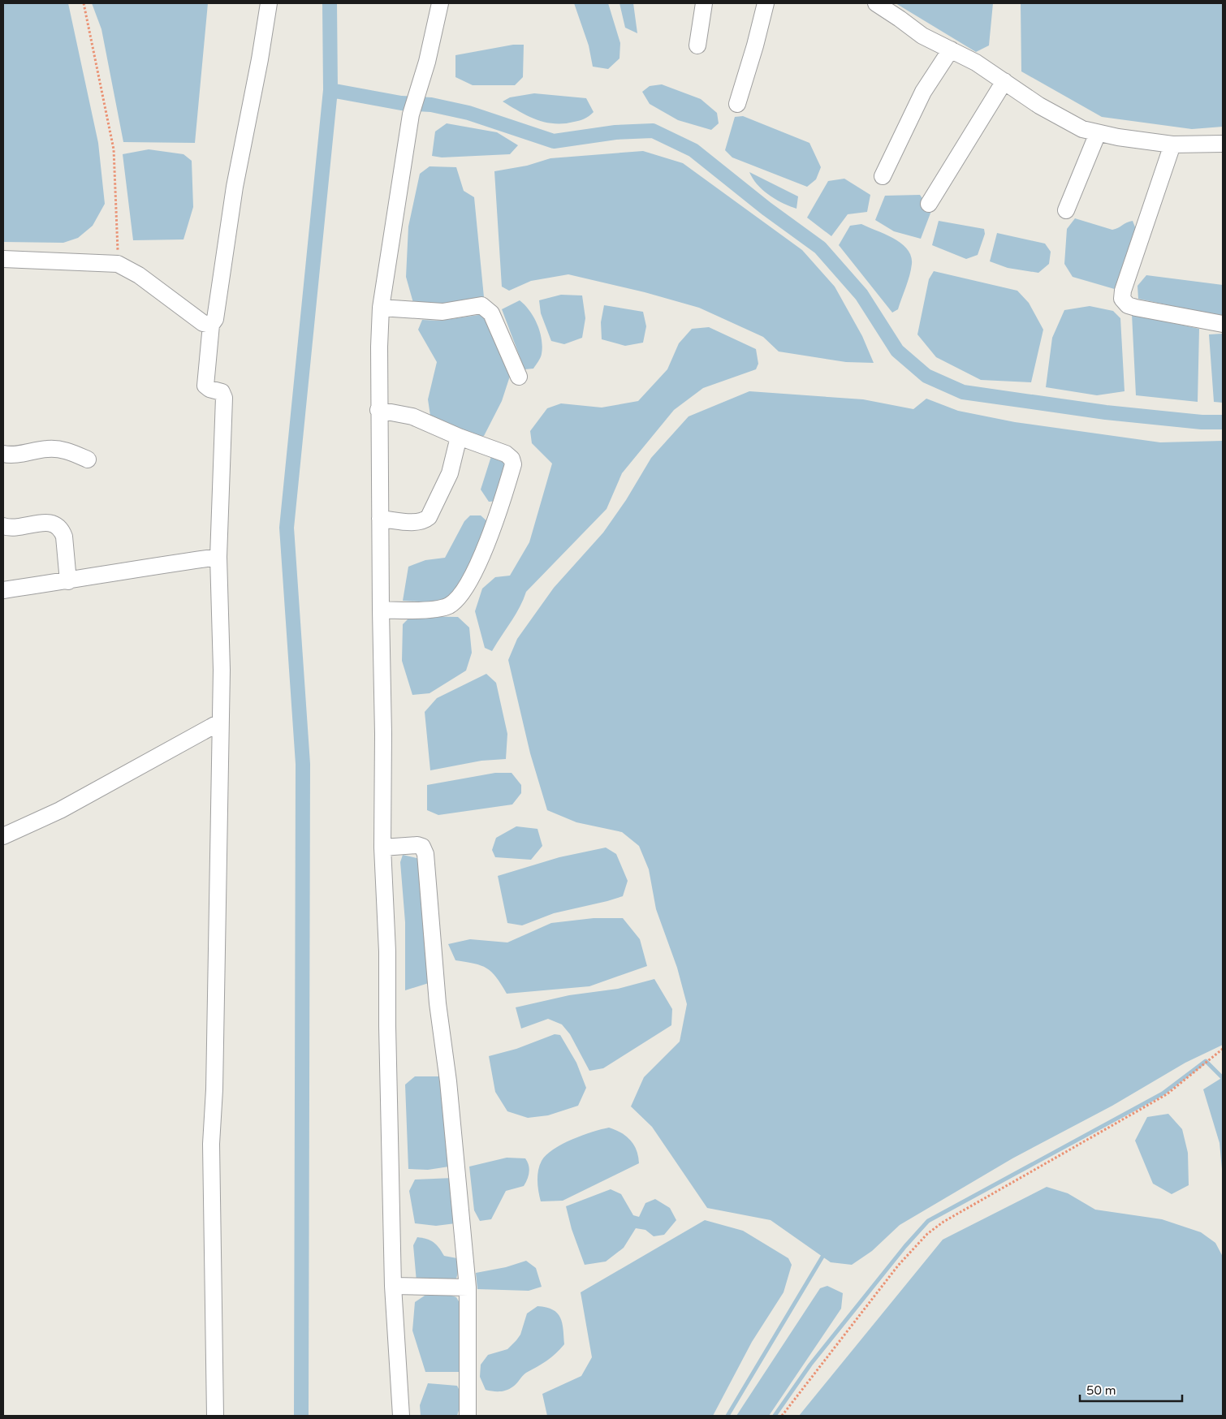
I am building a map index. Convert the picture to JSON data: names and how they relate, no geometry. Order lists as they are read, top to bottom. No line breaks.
{"scale_bar":"50 m"}
